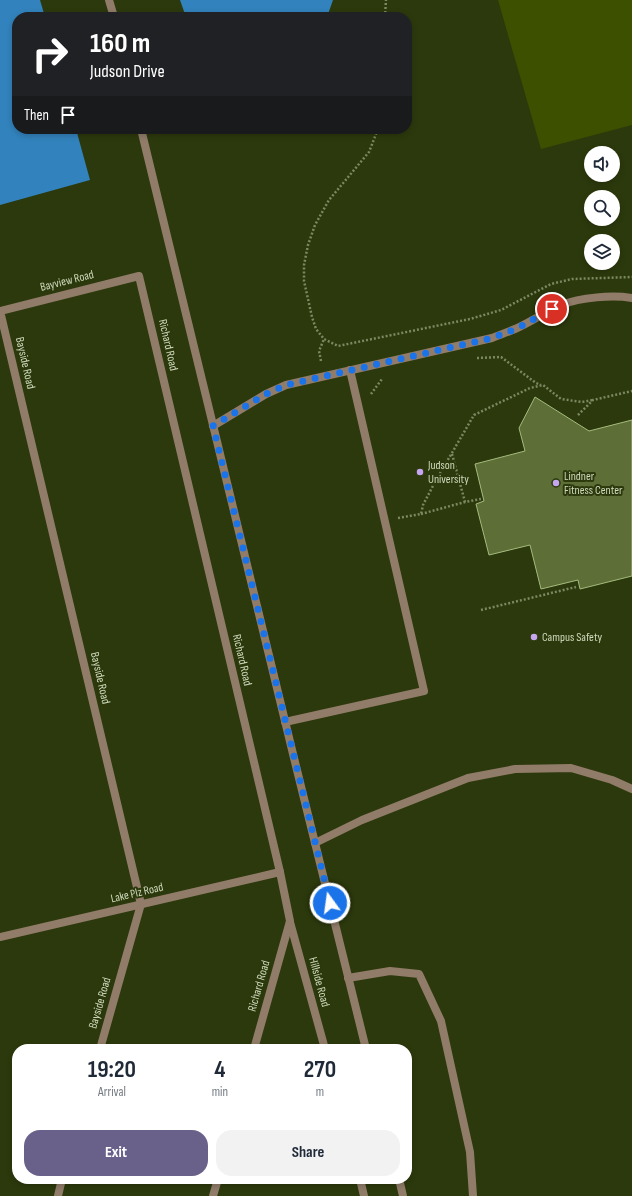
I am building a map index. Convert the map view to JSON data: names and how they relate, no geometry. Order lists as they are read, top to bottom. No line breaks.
{"streets":{"street":["Bayview Road","Richard Road","Bayside Road","Lake Plz Road","Hillside Road"]},"crossings":[["Bayview Road","Richard Road"],["Bayview Road","Bayside Road"],["Richard Road","Lake Plz Road"],["Richard Road","Hillside Road"],["Bayside Road","Lake Plz Road"]],"places":["Judson University","Lindner Fitness Center","Campus Safety"],"page":{"turn":["160 m","Judson Drive"],"then":"Then","eta":["19:20","Arrival","4","min","270","m"],"buttons":["Exit","Share"]}}
